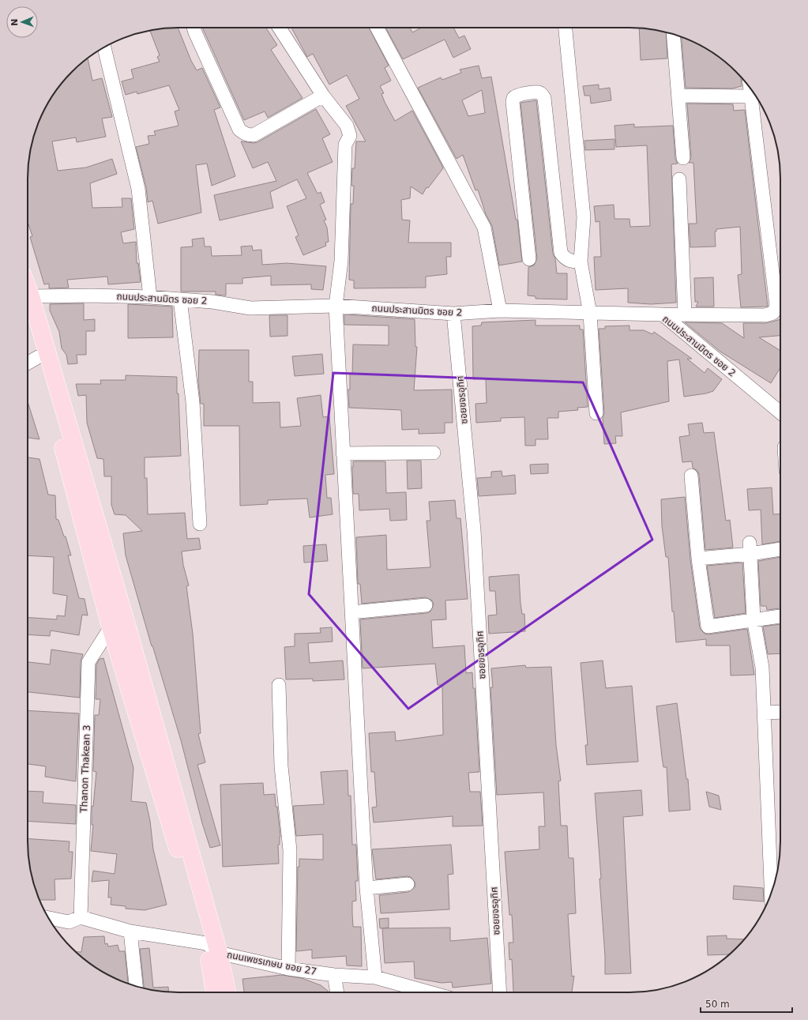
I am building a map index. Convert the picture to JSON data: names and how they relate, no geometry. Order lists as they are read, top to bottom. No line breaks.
{"streets":{"street":["ถนนประสานมิตร ซอย 2","ซอยขจรอุทิศ","Thanon Thakean 3","ถนนเพชรเกษม ซอย 27"]},"crossings":[["ถนนประสานมิตร ซอย 2","ซอยขจรอุทิศ"],["Thanon Thakean 3","ถนนเพชรเกษม ซอย 27"]],"scale_bar":"50 m","north":"left"}
